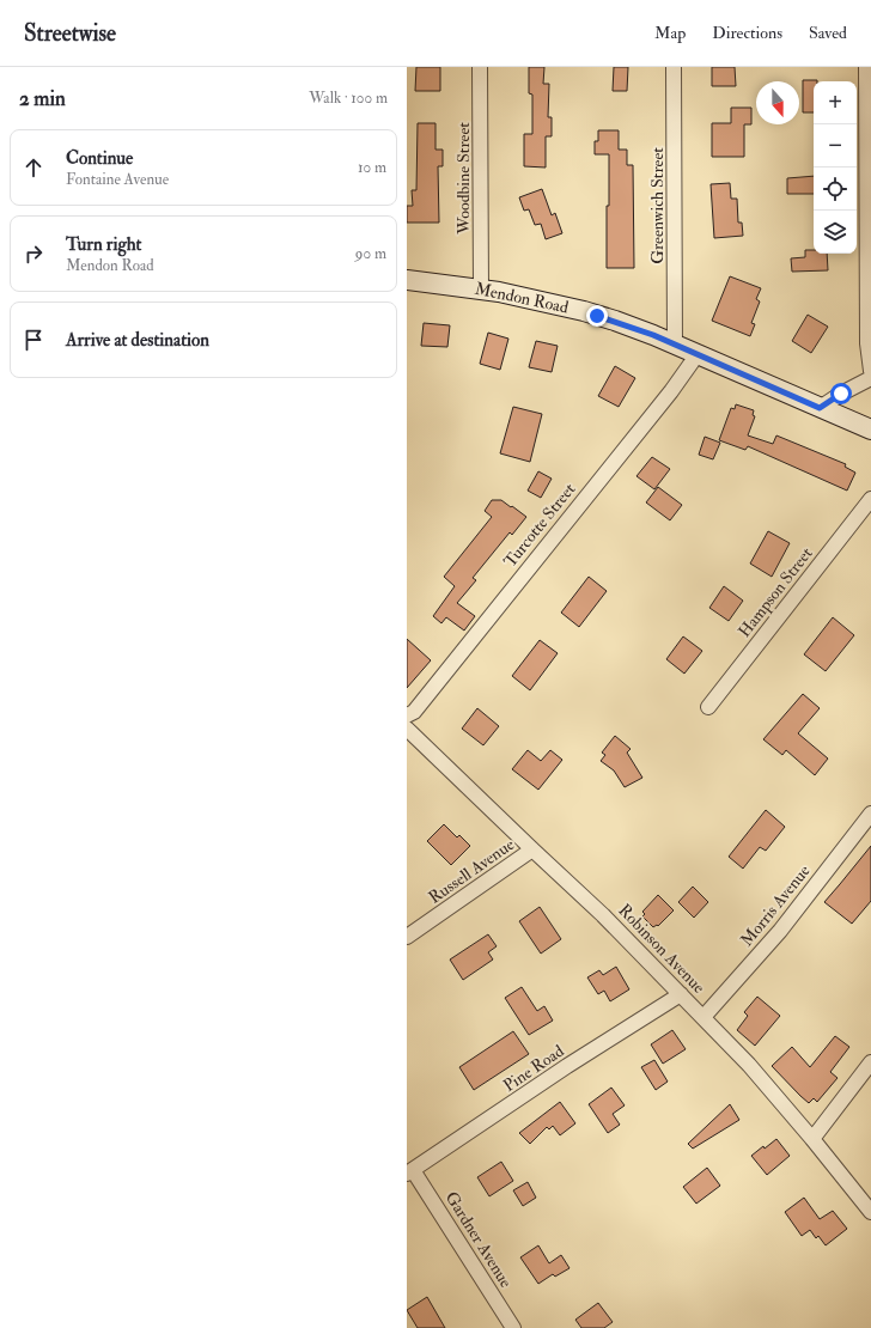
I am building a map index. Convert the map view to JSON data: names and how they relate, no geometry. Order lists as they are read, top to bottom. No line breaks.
{"streets":{"street":["Woodbine Street","Greenwich Street","Mendon Road","Turcotte Street","Hampson Street","Russell Avenue","Morris Avenue","Robinson Avenue","Pine Road","Gardner Avenue"]},"crossings":[["Woodbine Street","Mendon Road"],["Greenwich Street","Mendon Road"],["Mendon Road","Turcotte Street"],["Russell Avenue","Robinson Avenue"],["Morris Avenue","Robinson Avenue"],["Robinson Avenue","Pine Road"],["Pine Road","Gardner Avenue"]],"north":"bottom","page":{"header":"Streetwise","nav":["Map","Directions","Saved"],"heading":["2 min","Walk · 100 m"],"map_buttons":["+","−"],"list":[["Continue","Fontaine Avenue","10 m"],["Turn right","Mendon Road","90 m"],"Arrive at destination"]}}
